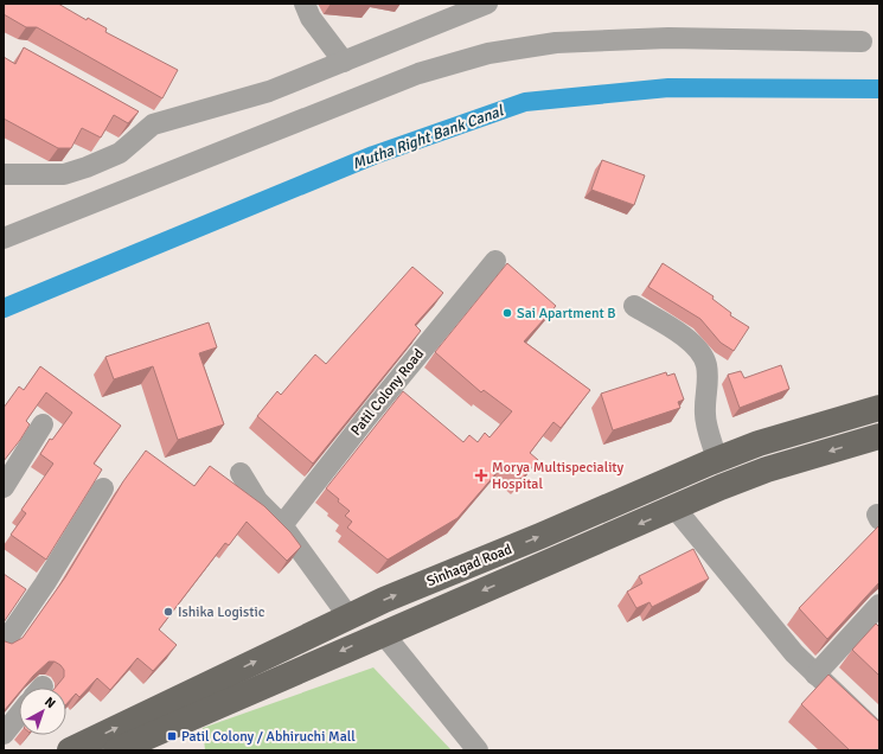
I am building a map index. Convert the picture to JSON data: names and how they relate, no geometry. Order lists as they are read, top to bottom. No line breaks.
{"streets":{"main road":["Sinhagad Road"],"street":["Patil Colony Road"]},"water":["Mutha Right Bank Canal"],"places":{"other":["Sai Apartment B","Ishika Logistic"],"health":["Morya Multispeciality Hospital"],"transit":["Patil Colony / Abhiruchi Mall"]},"north":"top right"}
